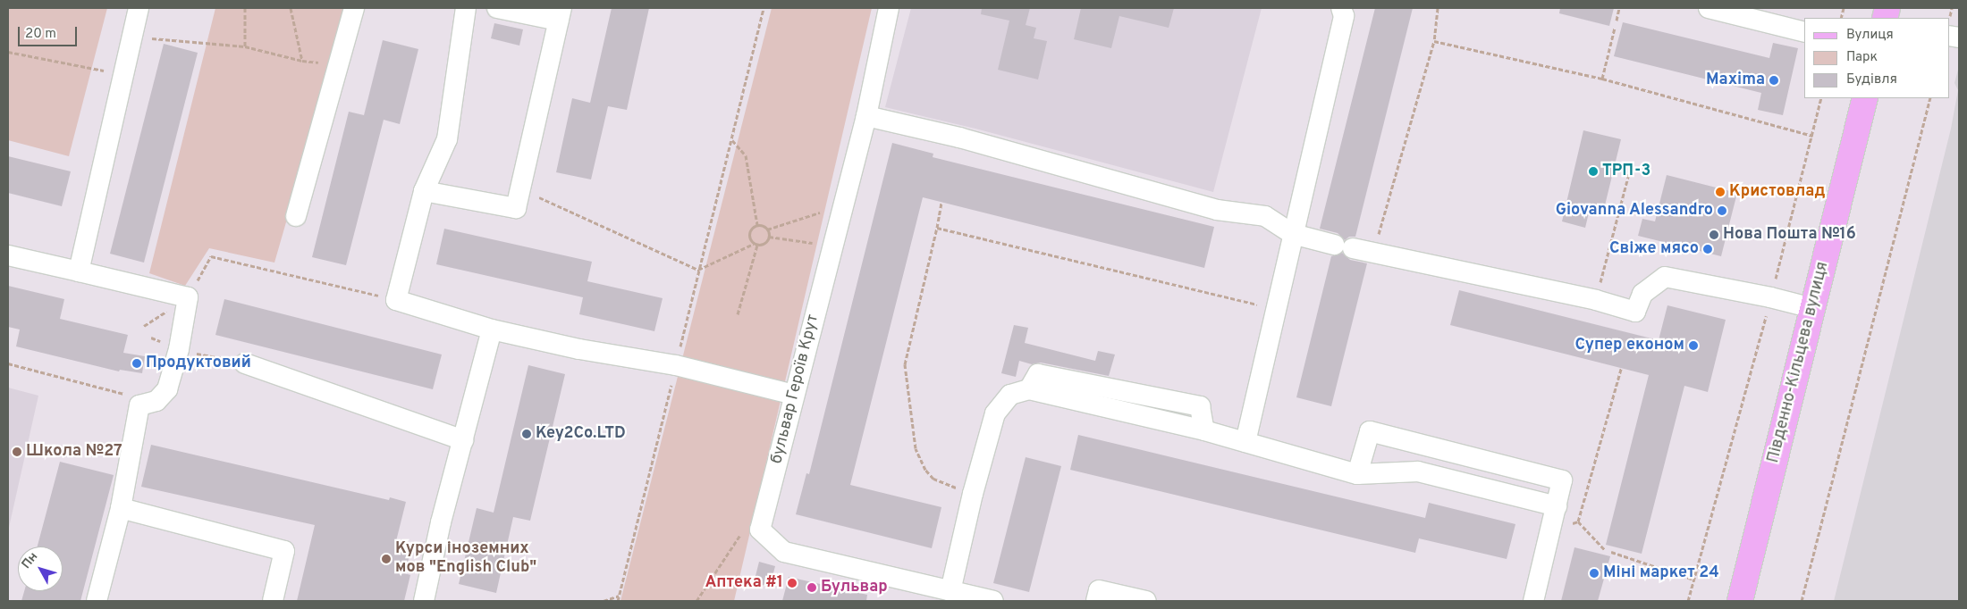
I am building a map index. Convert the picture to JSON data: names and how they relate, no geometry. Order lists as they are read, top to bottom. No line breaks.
{"streets":{"main road":["Південно-Кільцева вулиця"],"street":["бульвар Героїв Крут"]},"places":["Maxima","ТРП-3","Кристовлад","Giovanna Alessandro","Нова Пошта №16","Свіже мясо","Супер економ","Продуктовий","Key2Co.LTD","Школа №27","Курси іноземних мов \"English Club\"","Міні маркет 24","Аптека #1","Бульвар"],"legend":["Вулиця","Парк","Будівля"],"scale_bar":"20 m","north":"top left"}
